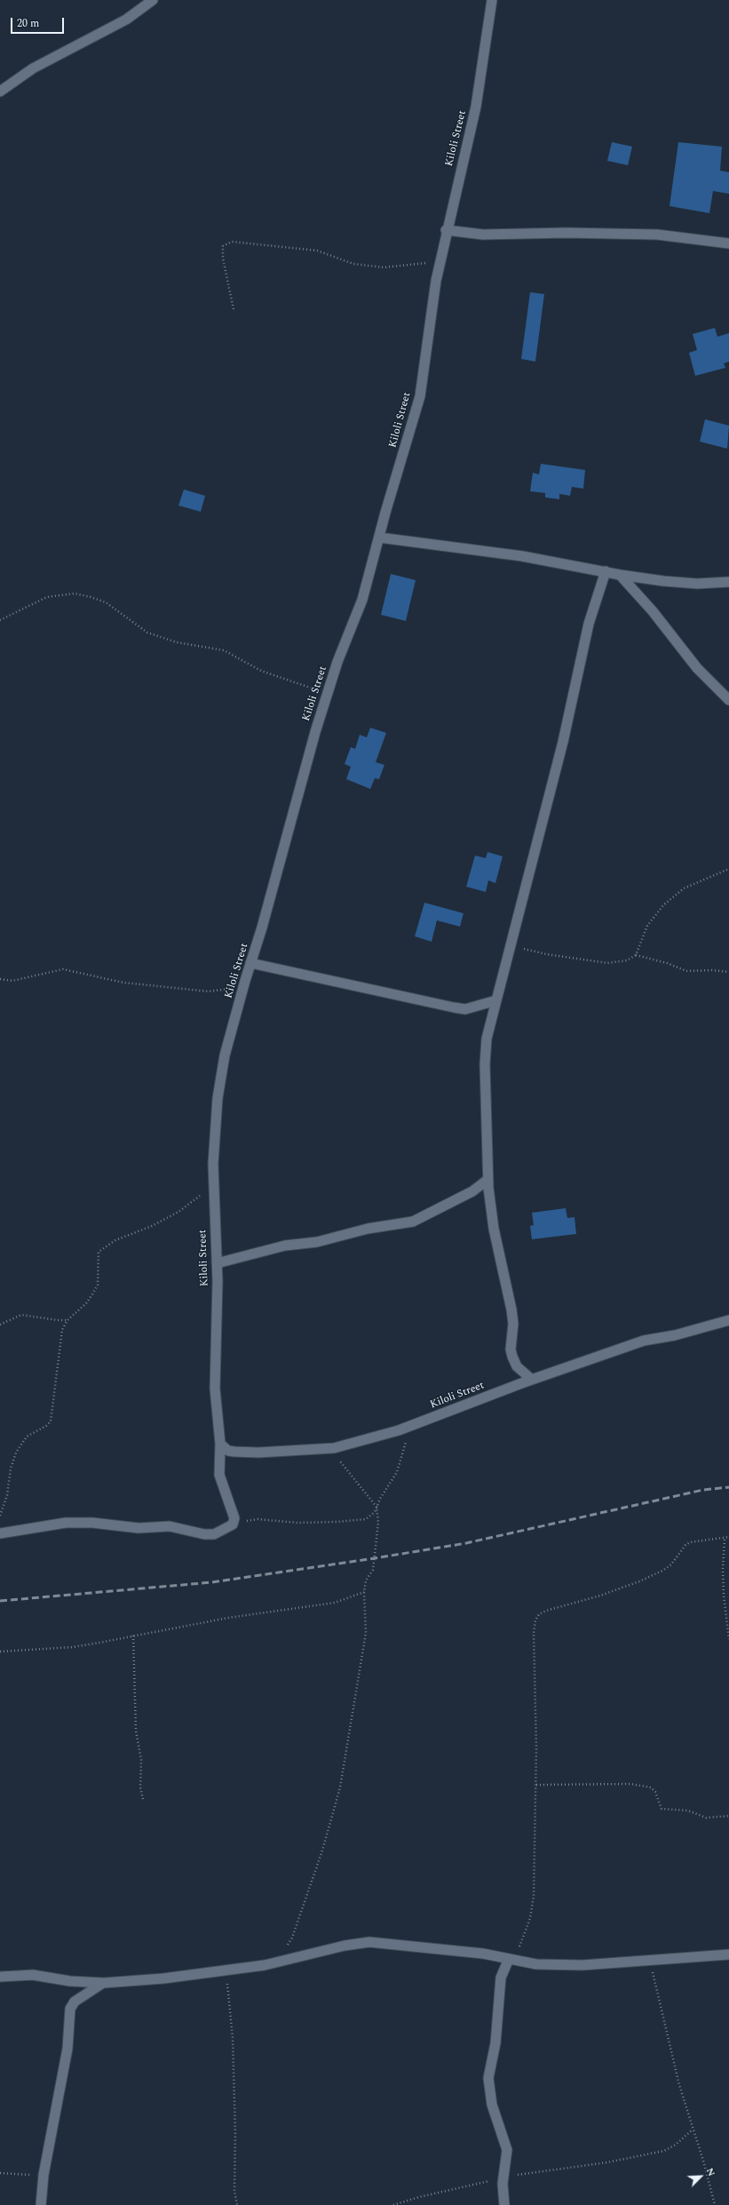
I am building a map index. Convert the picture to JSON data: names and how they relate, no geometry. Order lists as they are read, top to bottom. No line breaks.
{"streets":{"street":["Kiloli Street"]},"scale_bar":"20 m","north":"top right"}
